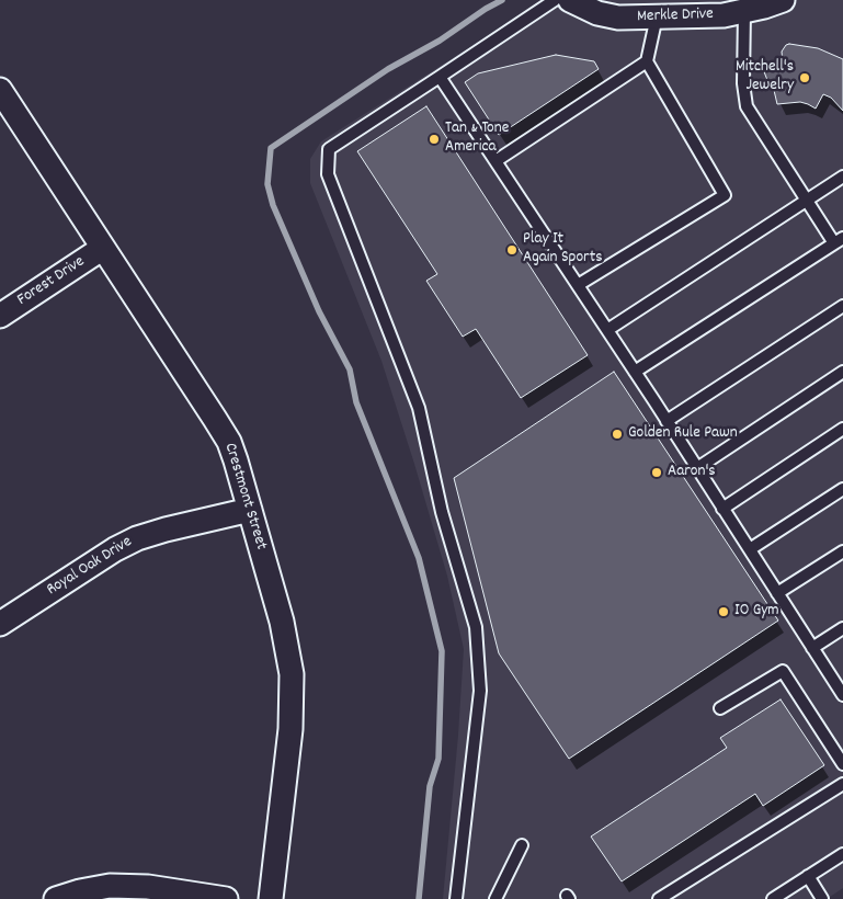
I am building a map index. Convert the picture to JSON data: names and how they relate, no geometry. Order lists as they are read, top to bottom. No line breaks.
{"streets":{"street":["Merkle Drive","Forest Drive","Crestmont Street","Royal Oak Drive"]},"crossings":[["Forest Drive","Crestmont Street"],["Crestmont Street","Royal Oak Drive"]],"places":["Mitchell's Jewelry","Tan & Tone America","Play It Again Sports","Golden Rule Pawn","Aaron's","IO Gym"]}
